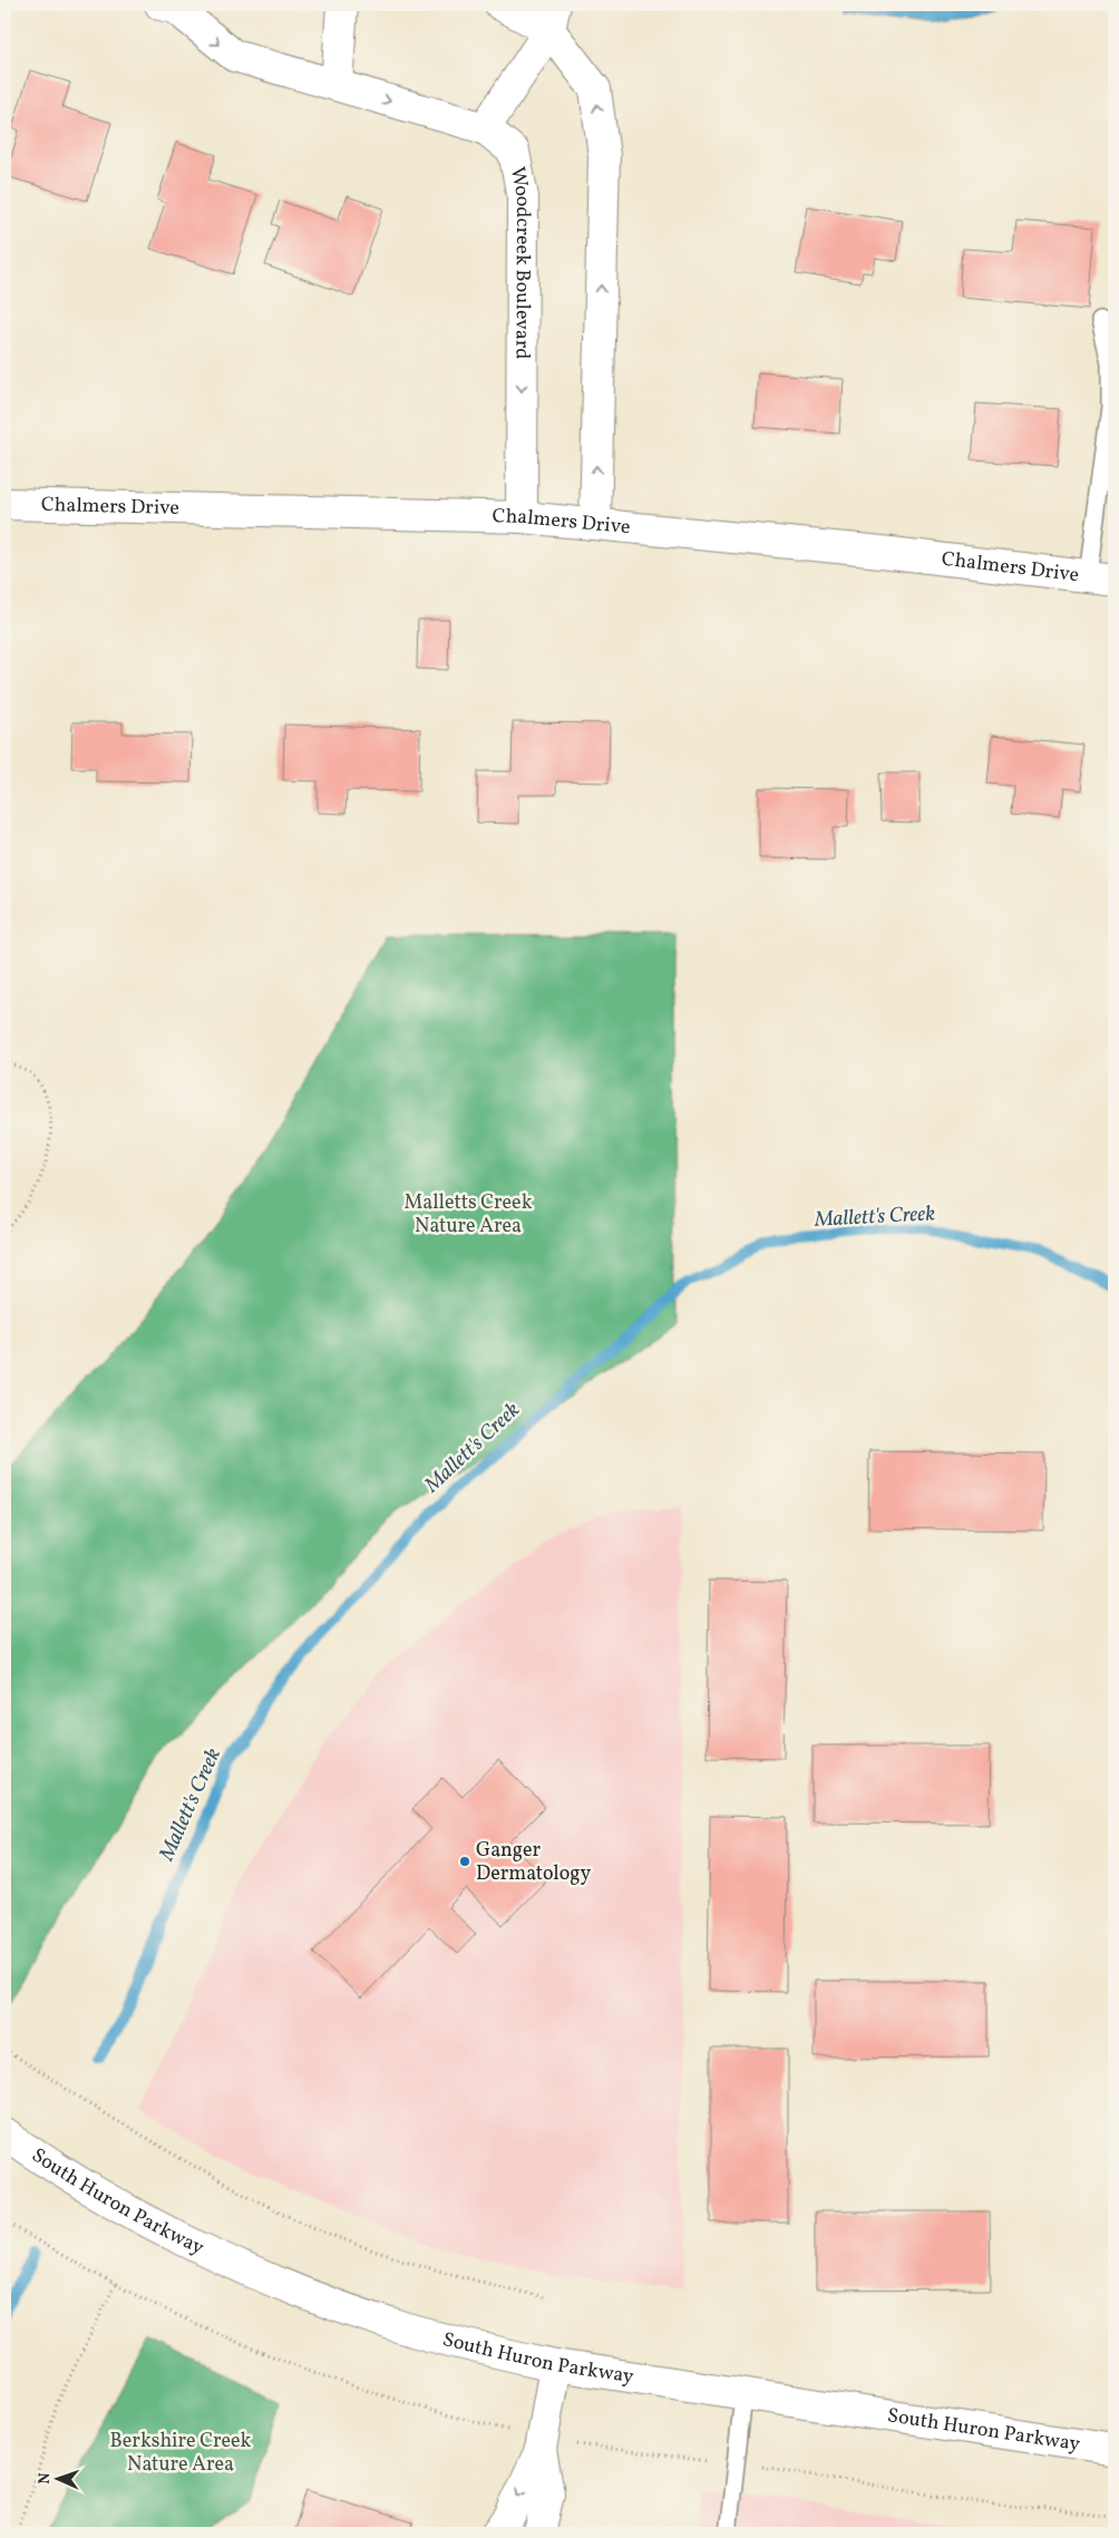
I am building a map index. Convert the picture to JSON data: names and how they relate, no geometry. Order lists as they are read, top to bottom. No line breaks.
{"streets":{"street":["Woodcreek Boulevard","Chalmers Drive","South Huron Parkway"]},"crossings":[["Woodcreek Boulevard","Chalmers Drive"]],"one_way":["Woodcreek Boulevard"],"water":["Mallett's Creek"],"parks":["Malletts Creek Nature Area","Berkshire Creek Nature Area"],"places":["Ganger Dermatology"],"north":"left"}
